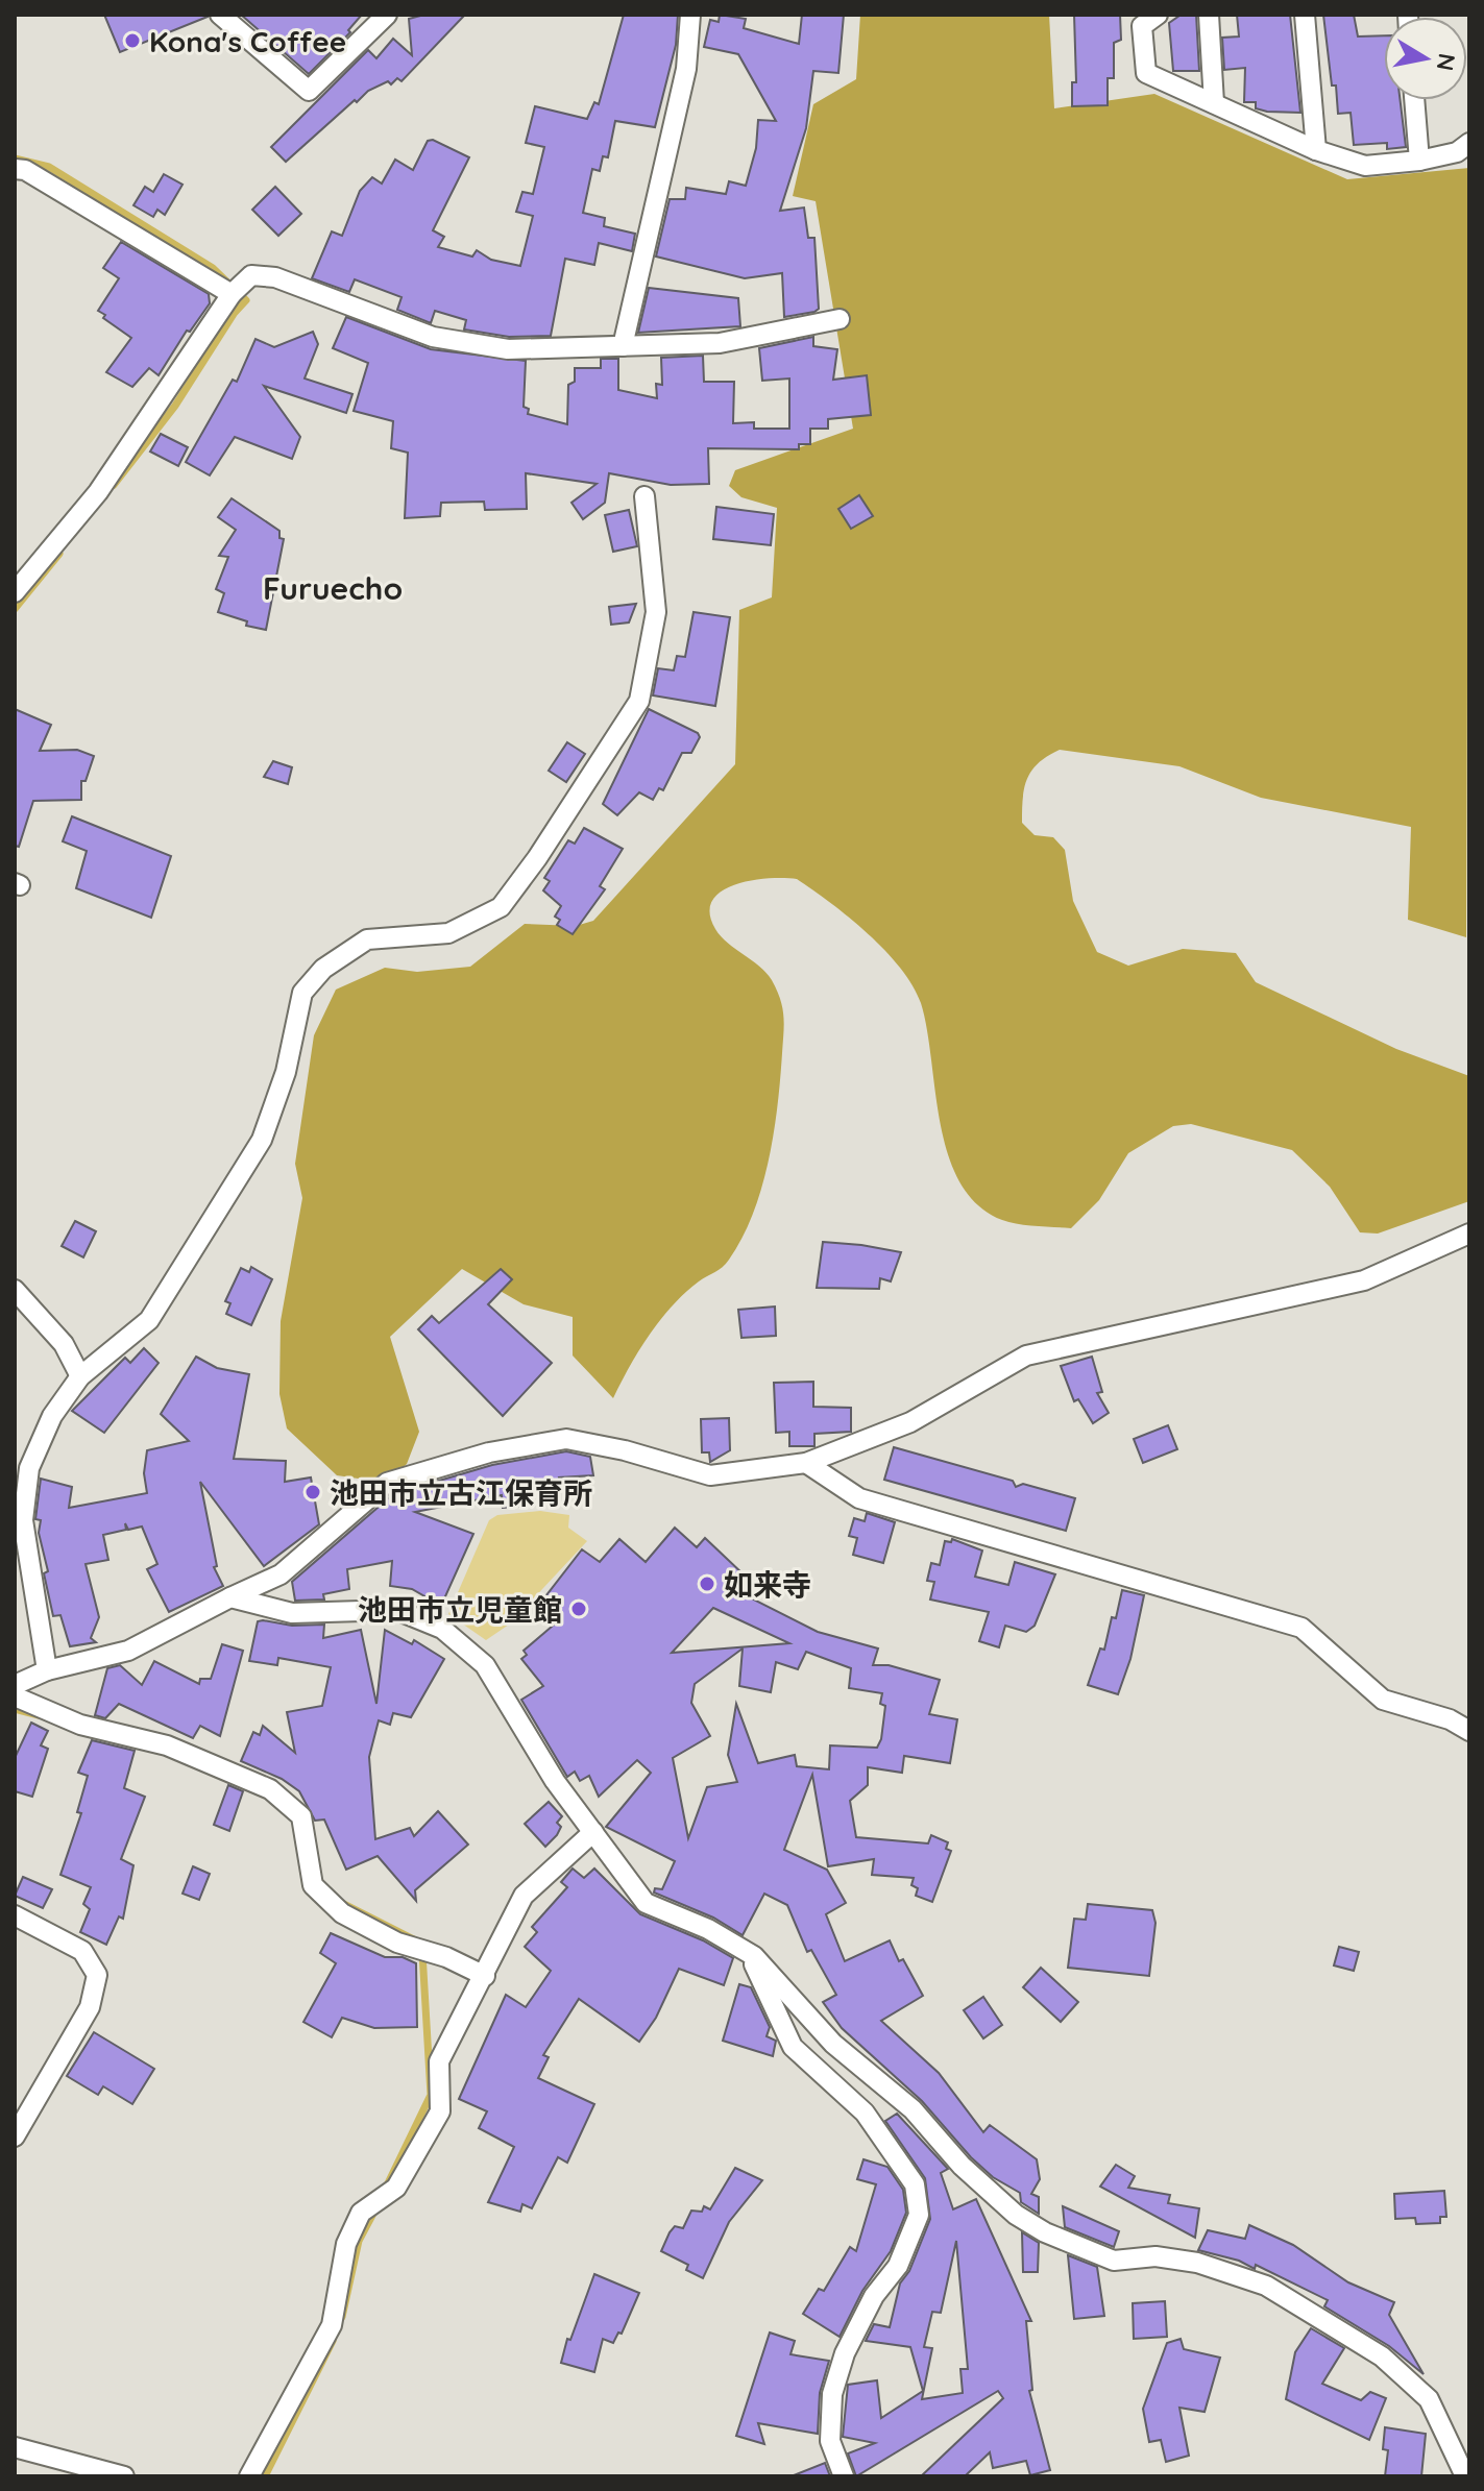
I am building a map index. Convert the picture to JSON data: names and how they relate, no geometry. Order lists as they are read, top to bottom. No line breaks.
{"districts":["Furuecho"],"places":["Kona's Coffee","池田市立古江保育所","如来寺","池田市立児童館"],"north":"right"}
